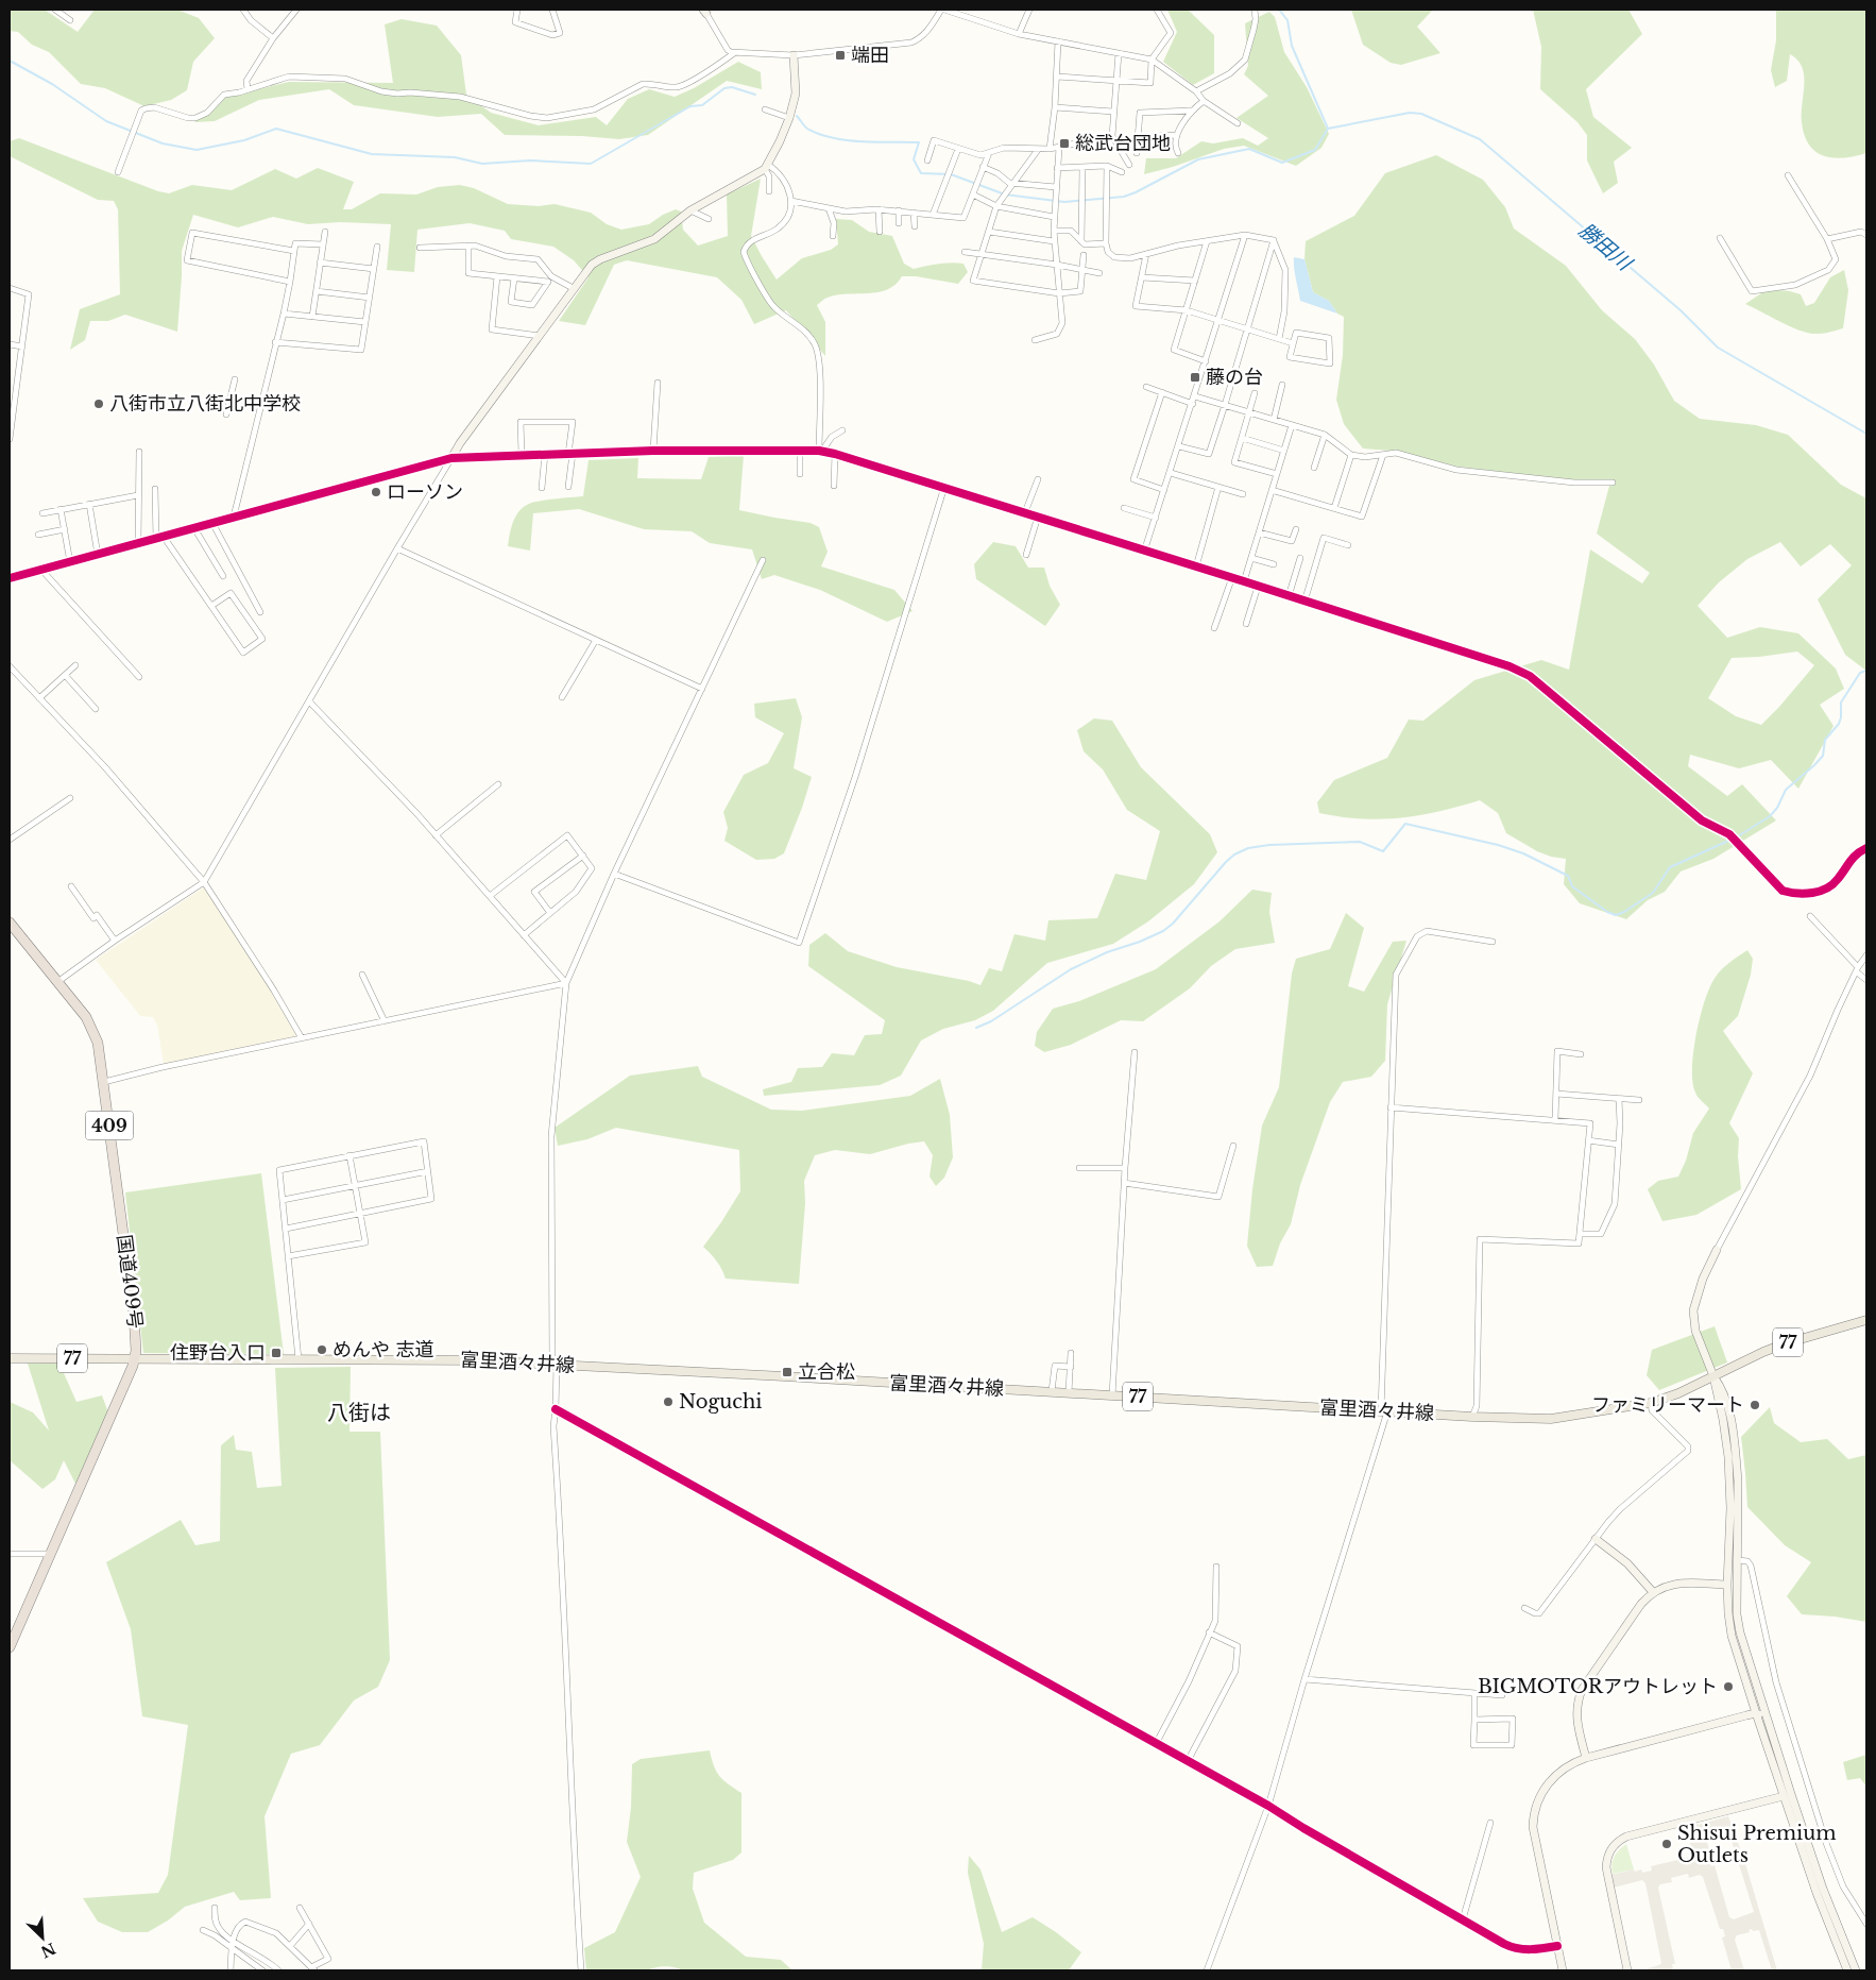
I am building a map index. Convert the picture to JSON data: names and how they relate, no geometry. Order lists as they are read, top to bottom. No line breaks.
{"streets":{"highway":["409","国道409号"],"main road":["77","富里酒々井線"]},"crossings":[["国道409号","富里酒々井線"]],"districts":["八街は"],"water":["勝田川"],"places":{"transit":["端田","総武台団地","藤の台","住野台入口","立合松"],"other":["八街市立八街北中学校","ローソン","めんや 志道","Noguchi","ファミリーマート","BIGMOTORアウトレット","Shisui Premium Outlets"]},"north":"bottom right"}
